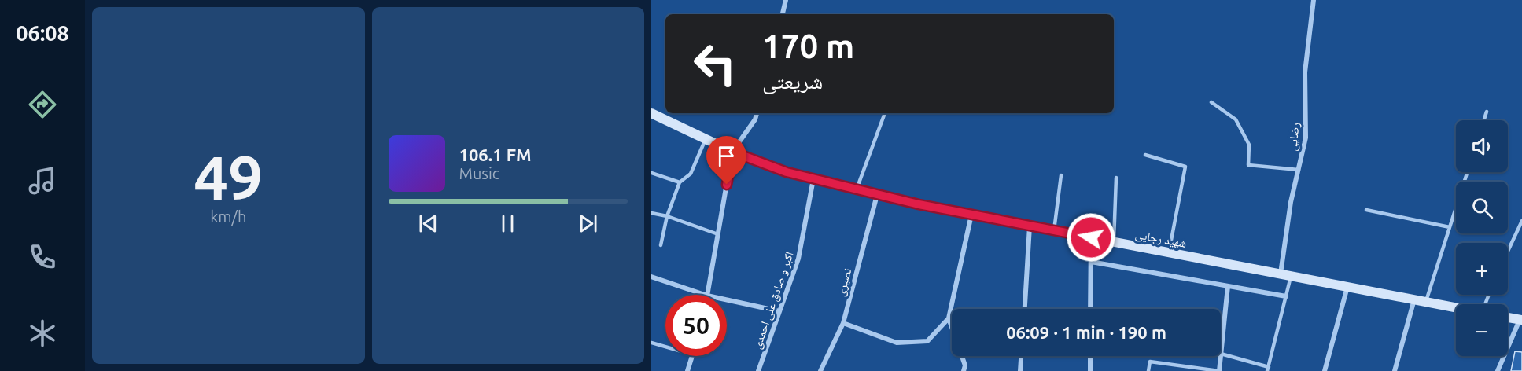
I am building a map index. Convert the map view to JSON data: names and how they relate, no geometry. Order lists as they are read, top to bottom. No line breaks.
{"streets":{"main road":["شهید رجایی"],"street":["رضایی","نصیری","اکبر و صادق علی احمدی"]},"crossings":[["رضایی","شهید رجایی"],["شهید رجایی","نصیری"],["شهید رجایی","اکبر و صادق علی احمدی"]],"page":{"tabs":"06:08","tile":["49","km/h"],"turn":["170 m","شریعتی"],"map_buttons":["+","−"],"song":["106.1 FM","Music"],"limit":"50","trip":"06:09 · 1 min · 190 m"}}
